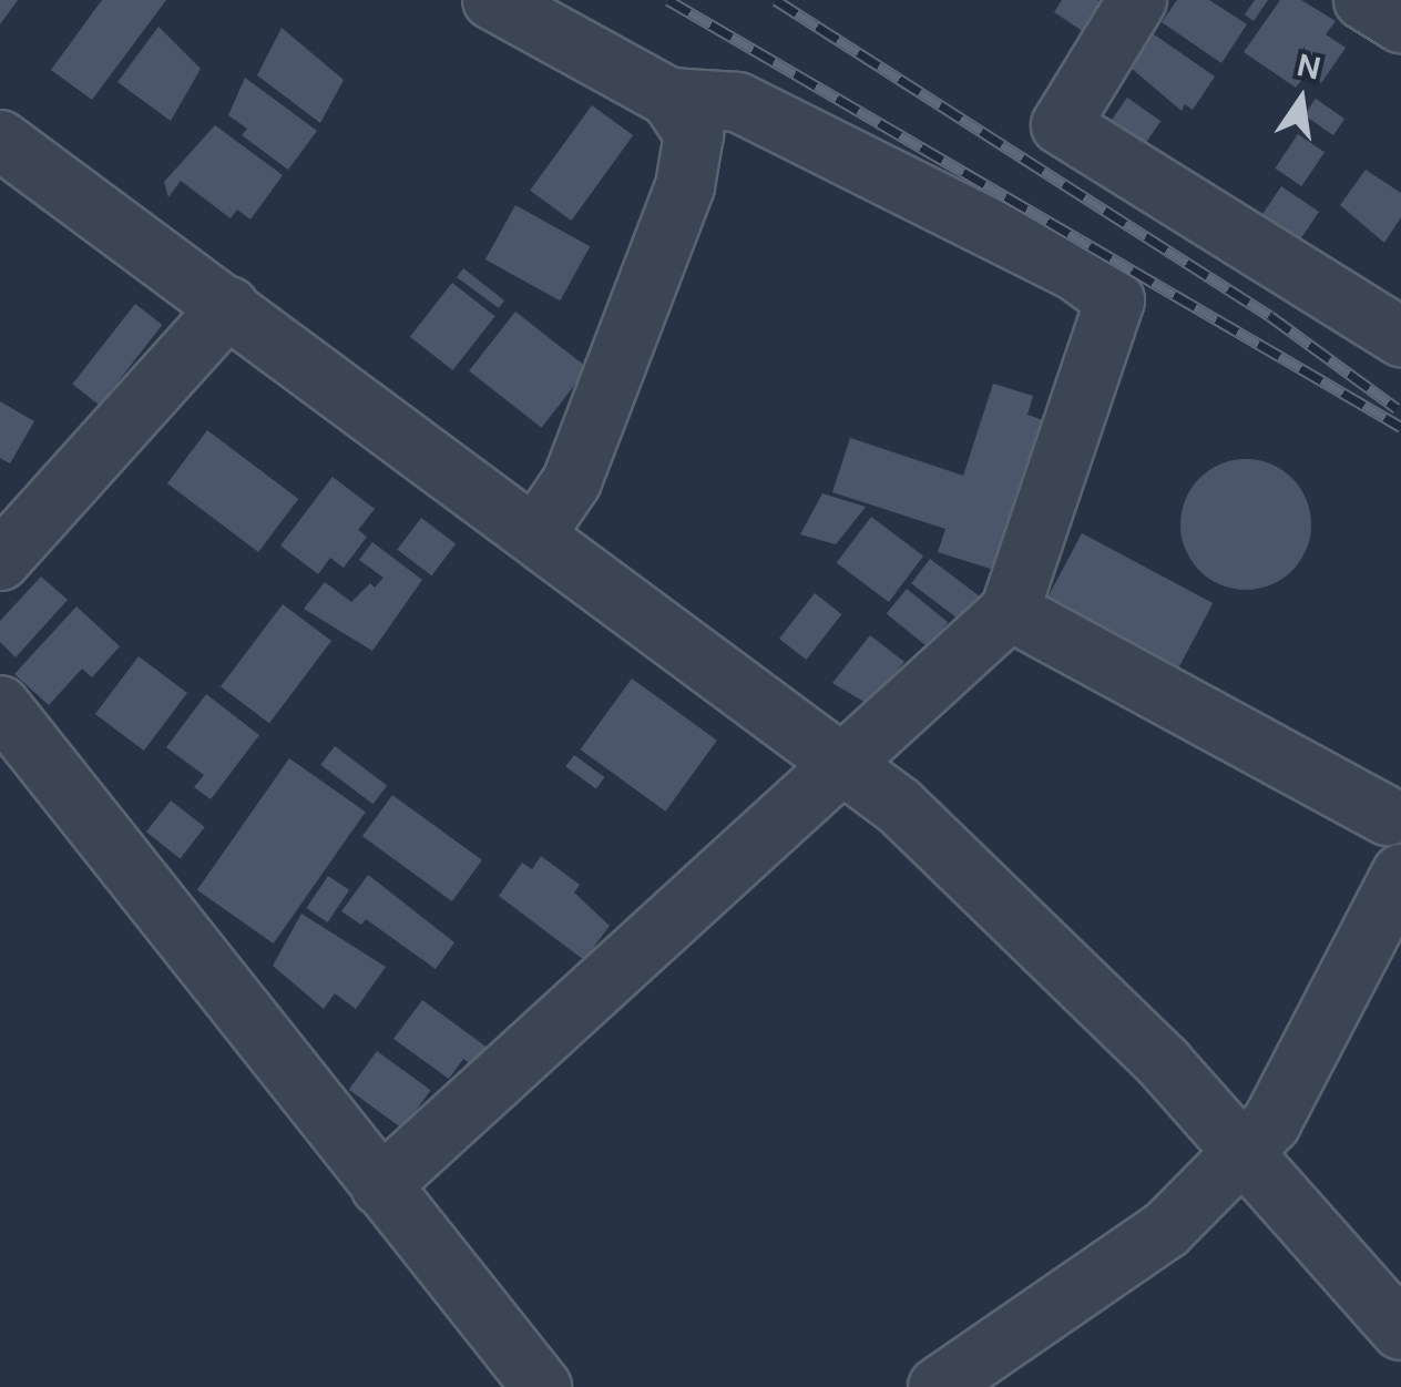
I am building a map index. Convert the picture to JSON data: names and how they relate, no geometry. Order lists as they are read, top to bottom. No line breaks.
{"north":"top"}
